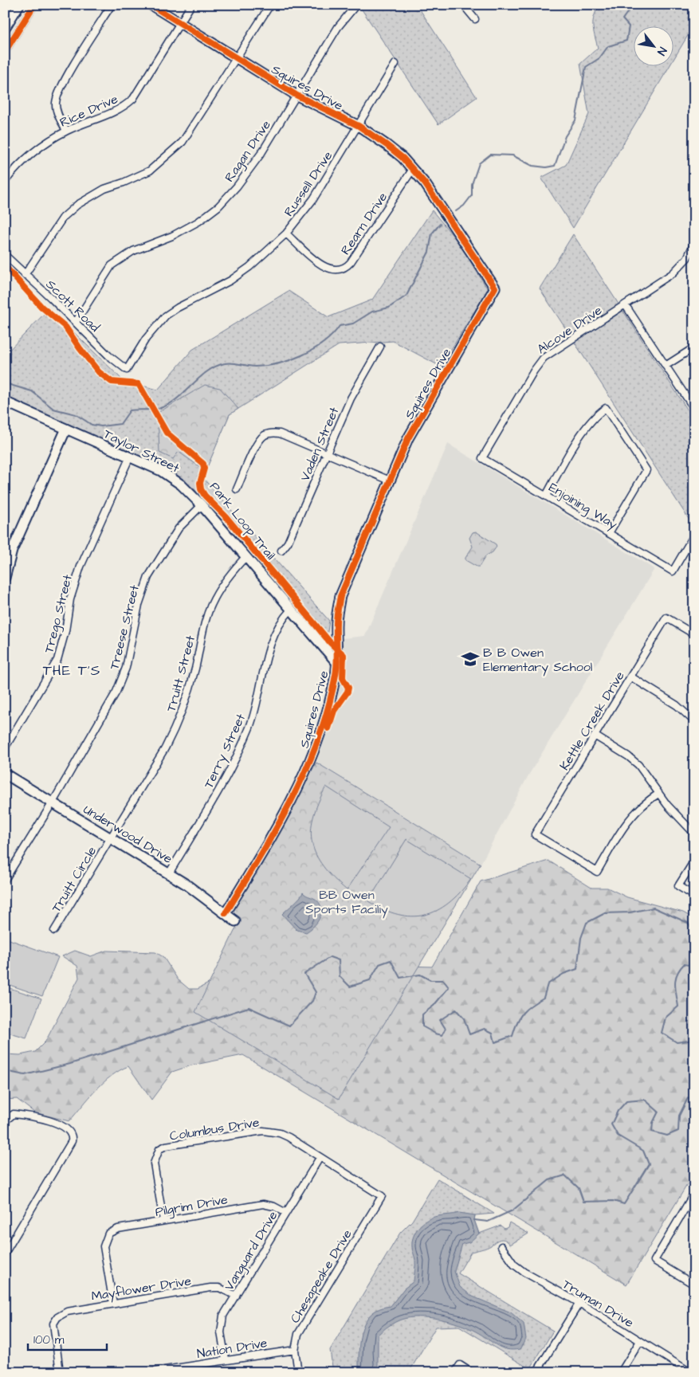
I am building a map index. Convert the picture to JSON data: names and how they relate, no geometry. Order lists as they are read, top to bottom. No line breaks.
{"streets":{"street":["Squires Drive","Rice Drive","Ragan Drive","Russell Drive","Rearn Drive","Scott Road","Alcove Drive","Vaden Street","Taylor Street","Enjoining Way","Trego Street","Treese Street","Truitt Street","Kettle Creek Drive","Terry Street","Underwood Drive","Truitt Circle","Columbus Drive","Pilgrim Drive","Vanguard Drive","Chesapeake Drive","Mayflower Drive","Truman Drive","Nation Drive"],"cycle path":["Park Loop Trail"]},"crossings":[["Squires Drive","Rice Drive"],["Squires Drive","Ragan Drive"],["Squires Drive","Russell Drive"],["Squires Drive","Rearn Drive"],["Squires Drive","Taylor Street"],["Squires Drive","Underwood Drive"],["Ragan Drive","Scott Road"],["Russell Drive","Rearn Drive"],["Russell Drive","Scott Road"],["Alcove Drive","Enjoining Way"],["Taylor Street","Trego Street"],["Taylor Street","Treese Street"],["Taylor Street","Truitt Street"],["Taylor Street","Terry Street"],["Treese Street","Underwood Drive"],["Truitt Street","Underwood Drive"],["Truitt Street","Truitt Circle"],["Terry Street","Underwood Drive"],["Underwood Drive","Truitt Circle"],["Columbus Drive","Pilgrim Drive"],["Columbus Drive","Vanguard Drive"],["Columbus Drive","Chesapeake Drive"],["Pilgrim Drive","Vanguard Drive"],["Pilgrim Drive","Mayflower Drive"],["Vanguard Drive","Mayflower Drive"],["Vanguard Drive","Nation Drive"],["Chesapeake Drive","Nation Drive"]],"districts":["THE T'S"],"parks":["BB Owen Sports Faciliy"],"places":{"school or university":["B B Owen Elementary School"]},"scale_bar":"100 m","north":"bottom right"}
